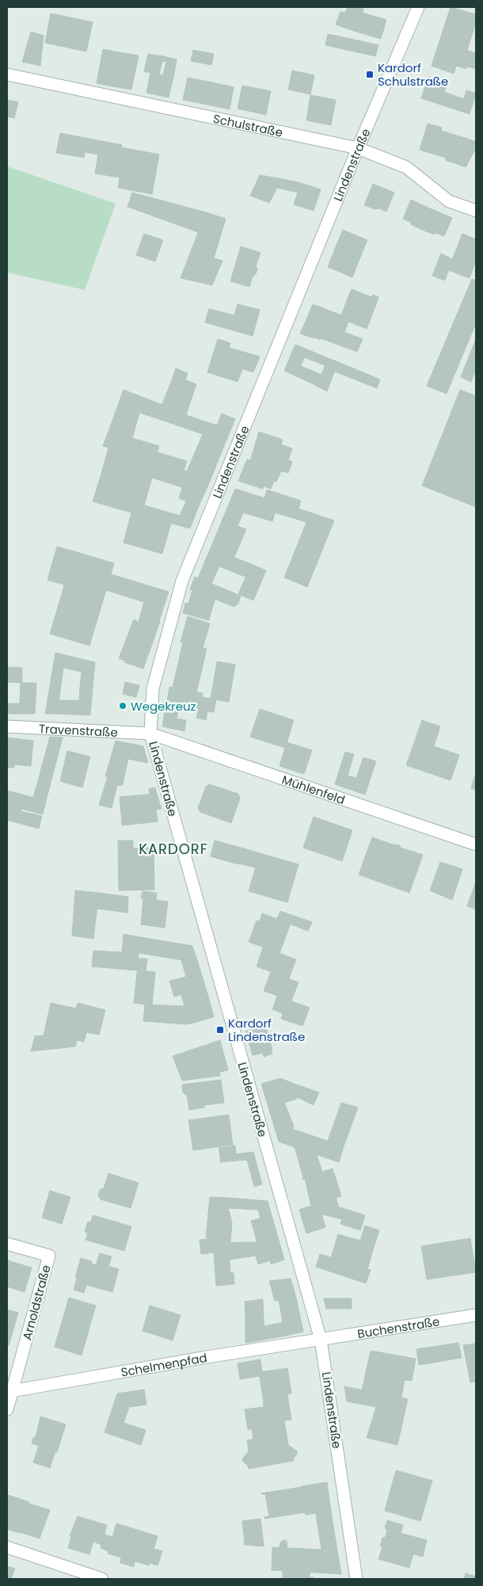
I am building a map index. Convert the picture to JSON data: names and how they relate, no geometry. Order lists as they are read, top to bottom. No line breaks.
{"streets":{"street":["Schulstraße","Lindenstraße","Travenstraße","Mühlenfeld","Arnoldstraße","Buchenstraße","Schelmenpfad"]},"crossings":[["Schulstraße","Lindenstraße"],["Lindenstraße","Travenstraße"],["Lindenstraße","Mühlenfeld"],["Lindenstraße","Buchenstraße"],["Lindenstraße","Schelmenpfad"],["Travenstraße","Mühlenfeld"],["Arnoldstraße","Schelmenpfad"],["Buchenstraße","Schelmenpfad"]],"districts":["KARDORF"],"places":{"transit":["Kardorf Schulstraße","Kardorf Lindenstraße"],"other":["Wegekreuz"]}}
